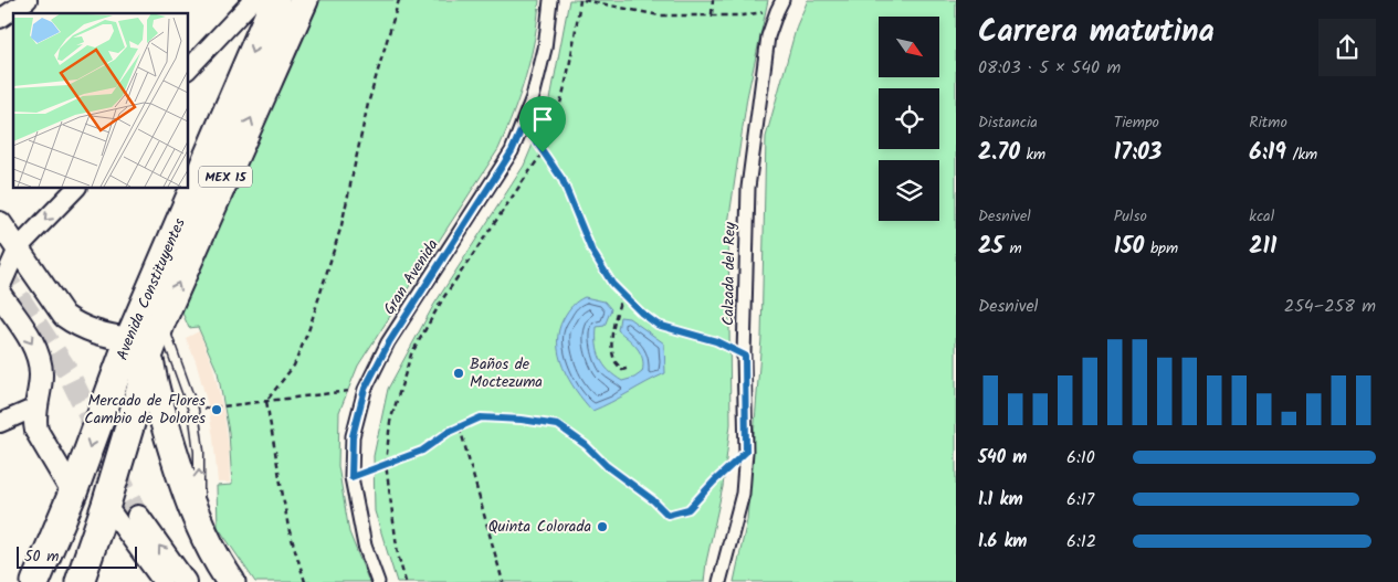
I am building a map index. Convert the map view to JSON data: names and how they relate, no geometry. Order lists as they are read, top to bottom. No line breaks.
{"streets":{"main road":["MEX 15","Avenida Constituyentes"],"street":["Calzada del Rey","Gran Avenida"]},"places":["Baños de Moctezuma","Mercado de Flores Cambio de Dolores","Quinta Colorada"],"scale_bar":"50 m","north":"bottom right","page":{"heading":["Carrera matutina","08:03 · 5 × 540 m"],"stats":[["Distancia","2.70 km"],["Tiempo","17:03"],["Ritmo","6:19 /km"],["Desnivel","25 m"],["Pulso","150 bpm"],["kcal","211"]],"chart":["Desnivel","254–258 m"],"list":[{"name":"540 m","note":"6:10"},{"name":"1.1 km","note":"6:17"},{"name":"1.6 km","note":"6:12"}],"scale":"50 m"}}
